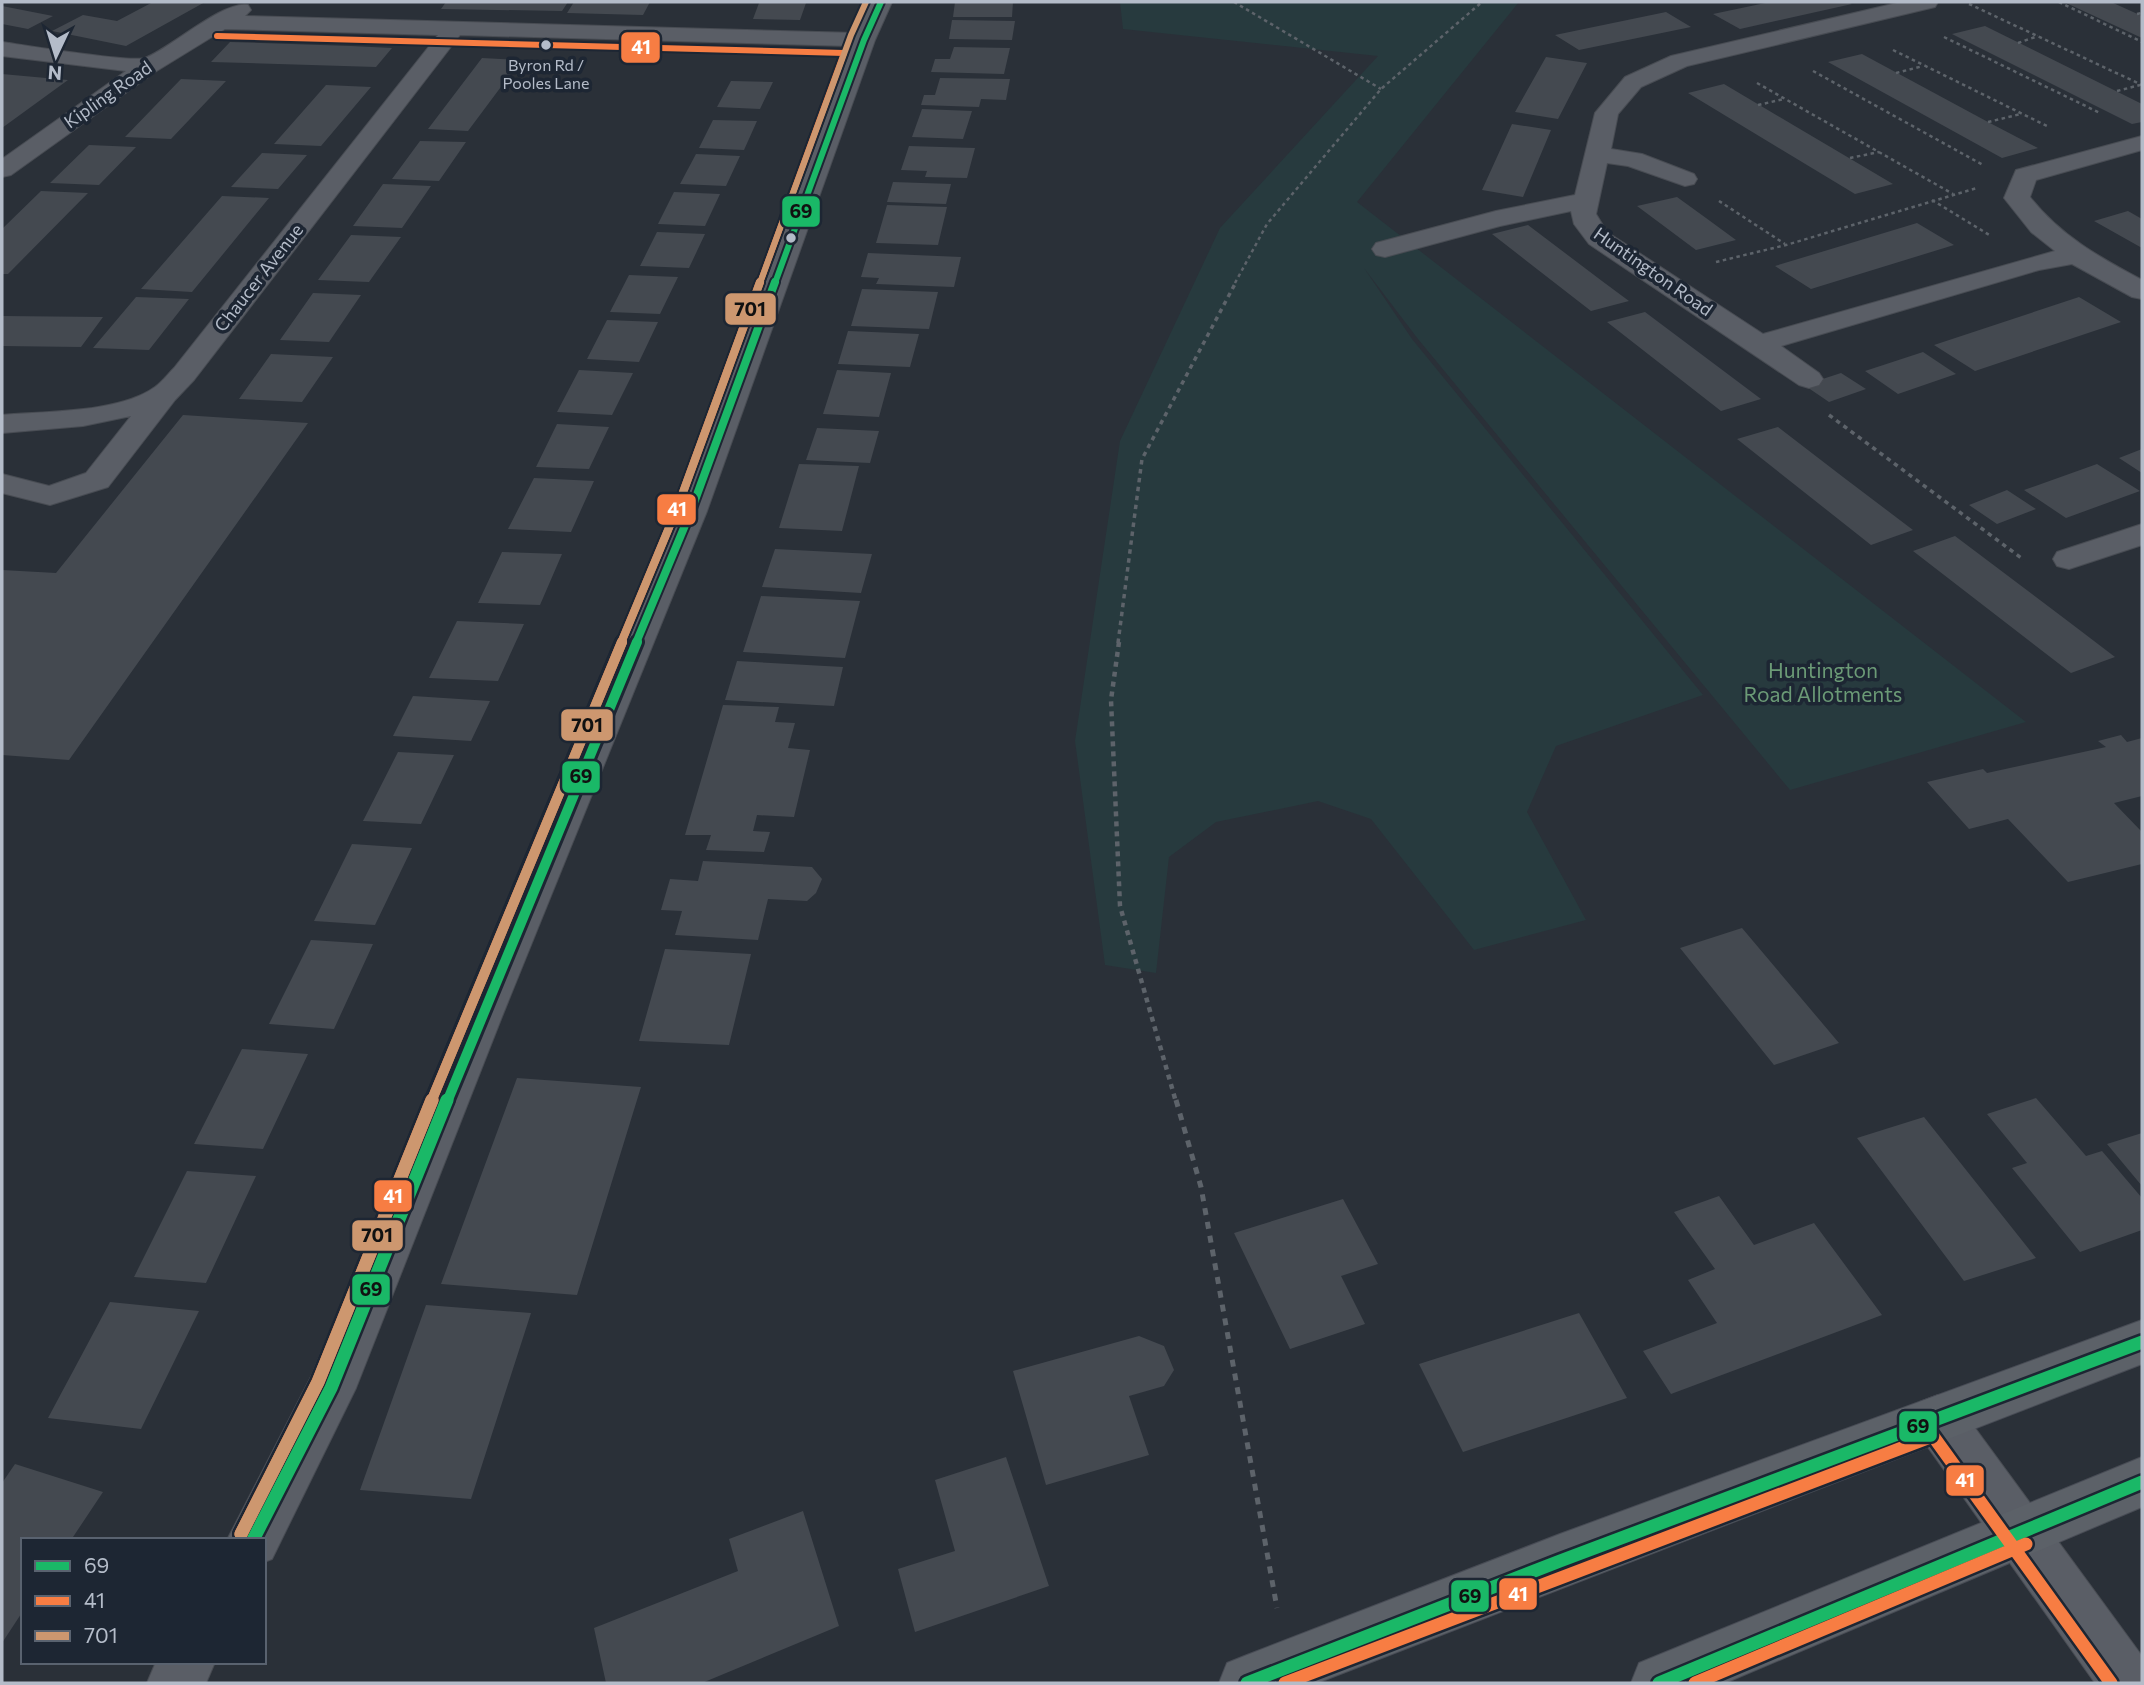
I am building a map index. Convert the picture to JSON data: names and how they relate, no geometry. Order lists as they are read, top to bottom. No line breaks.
{"streets":{"street":["Kipling Road","Huntington Road","Chaucer Avenue"]},"parks":["Huntington Road Allotments"],"places":["Byron Rd / Pooles Lane"],"lines":["transit line 69","transit line 701","transit line 41"],"legend":["69","41","701"],"north":"bottom"}
